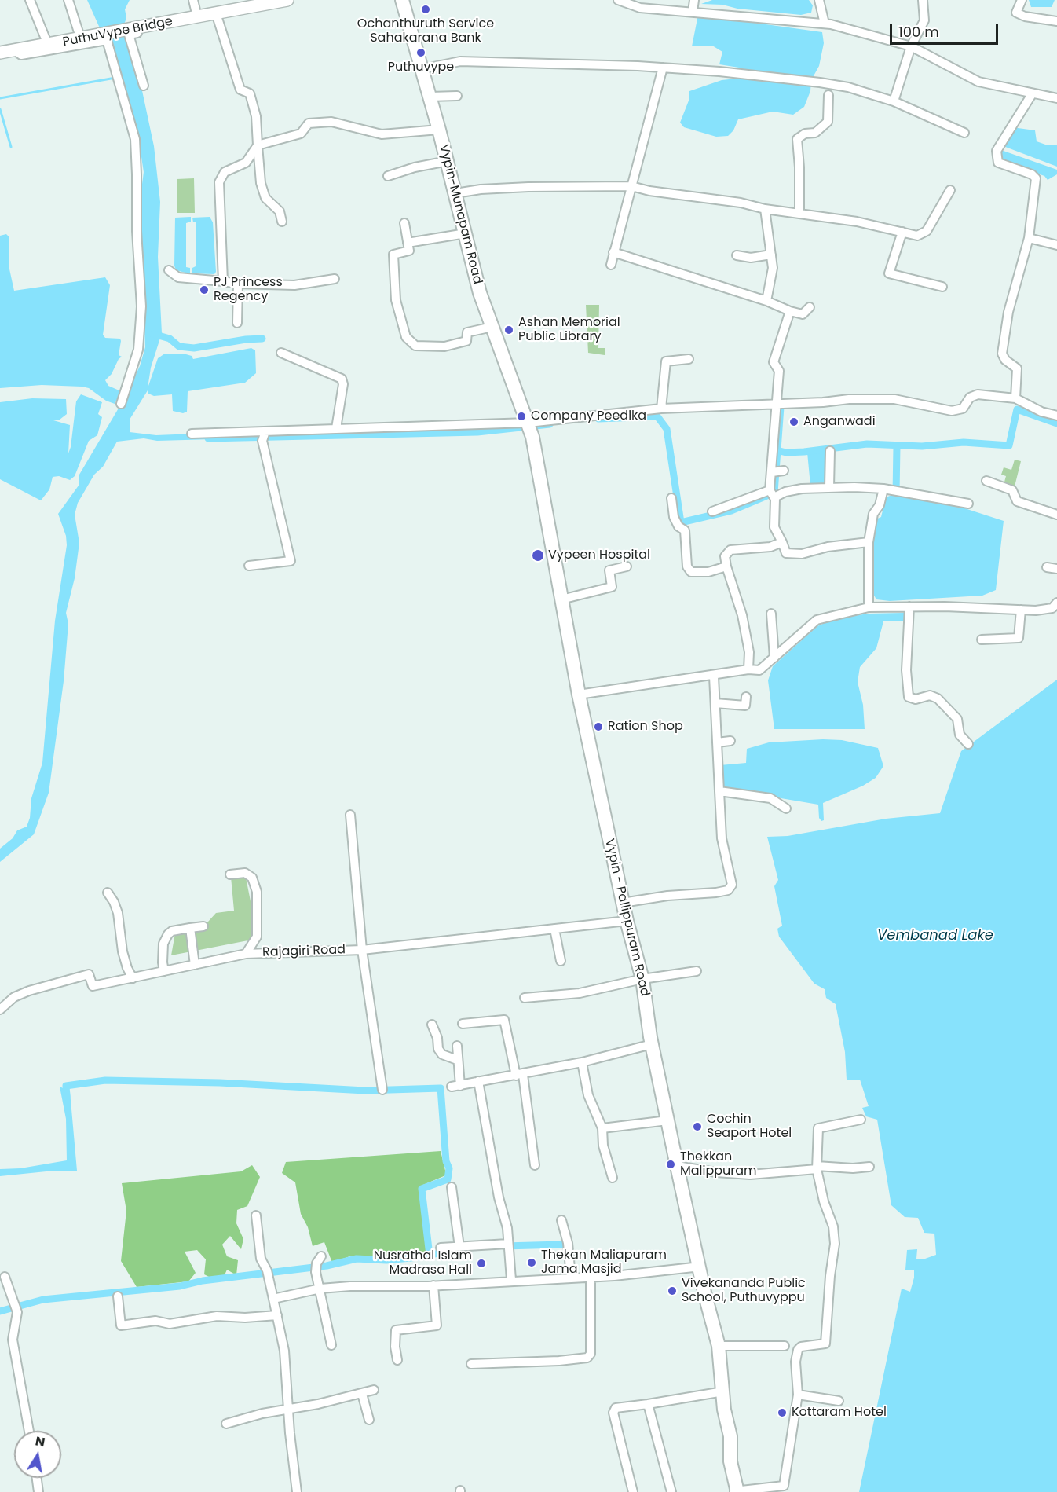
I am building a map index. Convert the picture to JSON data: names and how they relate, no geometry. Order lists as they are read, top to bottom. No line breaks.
{"streets":{"main road":["PuthuVype Bridge","Vypin-Munapam Road","Vypin - Pallippuram Road"],"street":["Rajagiri Road"]},"crossings":[["Vypin-Munapam Road","Vypin - Pallippuram Road"],["Vypin - Pallippuram Road","Rajagiri Road"]],"water":["Vembanad Lake"],"places":["Ochanthuruth Service Sahakarana Bank","Puthuvype","PJ Princess Regency","Ashan Memorial Public Library","Company Peedika","Anganwadi","Vypeen Hospital","Ration Shop","Cochin Seaport Hotel","Thekkan Malippuram","Thekan Maliapuram Jama Masjid","Nusrathal Islam Madrasa Hall","Vivekananda Public School, Puthuvyppu","Kottaram Hotel"],"scale_bar":"100 m","north":"top"}
